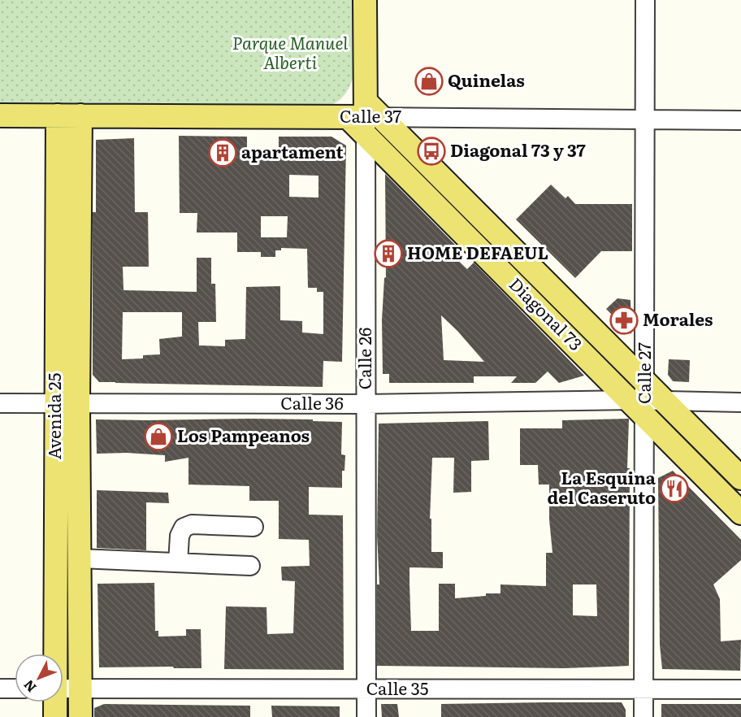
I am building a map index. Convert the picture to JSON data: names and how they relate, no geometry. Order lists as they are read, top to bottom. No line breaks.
{"streets":{"main road":["Calle 37","Diagonal 73","Calle 26","Avenida 25"],"street":["Calle 27","Calle 36","Calle 35"]},"crossings":[["Calle 37","Diagonal 73"],["Calle 37","Calle 26"],["Calle 37","Calle 27"],["Calle 37","Avenida 25"],["Diagonal 73","Calle 26"],["Diagonal 73","Calle 27"],["Diagonal 73","Calle 36"],["Calle 26","Calle 36"],["Calle 26","Calle 35"],["Calle 27","Calle 36"],["Calle 27","Calle 35"],["Calle 36","Avenida 25"],["Avenida 25","Calle 35"]],"parks":["Parque Manuel Alberti"],"places":{"shop":["Quinelas","Los Pampeanos"],"bus stop":["Diagonal 73 y 37"],"building":["apartament","HOME DEFAEUL"],"pharmacy":["Morales"],"restaurant":["La Esquina del Caseruto"]},"north":"bottom left"}
